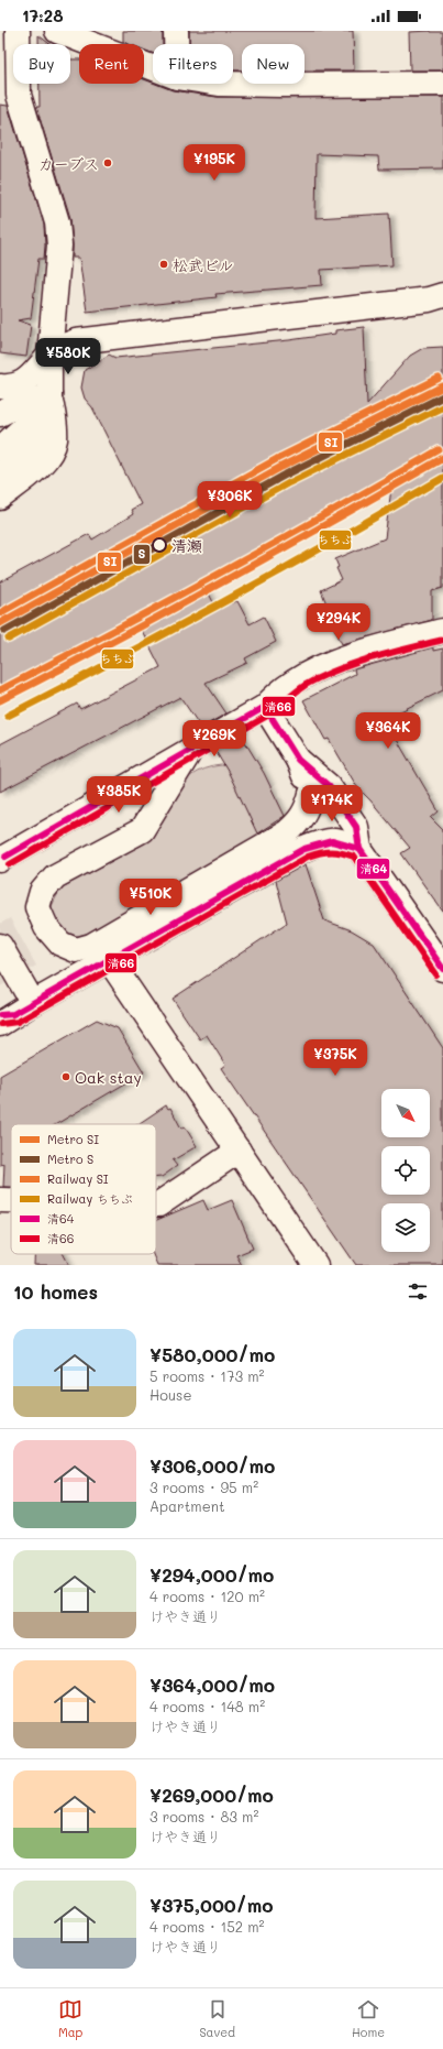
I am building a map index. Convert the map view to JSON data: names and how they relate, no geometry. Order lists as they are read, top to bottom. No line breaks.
{"places":["カーブス","松武ビル","清瀬","Oak stay"],"lines":["rail line SI","metro line SI","metro line S","rail line ちちぶ","transit line 清66","transit line 清64"],"legend":["Metro SI","Metro S","Railway SI","Railway ちちぶ","清64","清66"],"north":"bottom right","page":{"status":"17:28","chip":["Buy","Rent","Filters","New"],"price":["¥195K","¥580K","¥306K","¥294K","¥364K","¥269K","¥385K","¥174K","¥510K","¥375K"],"heading":"10 homes","list":[{"name":"¥580,000/mo","note":"5 rooms · 173 m² · House"},{"name":"¥306,000/mo","note":"3 rooms · 95 m² · Apartment"},{"name":"¥294,000/mo","note":"4 rooms · 120 m² · けやき通り"},{"name":"¥364,000/mo","note":"4 rooms · 148 m² · けやき通り"},{"name":"¥269,000/mo","note":"3 rooms · 83 m² · けやき通り"},{"name":"¥375,000/mo","note":"4 rooms · 152 m² · けやき通り"}],"tabs":["Map","Saved","Home"]}}
